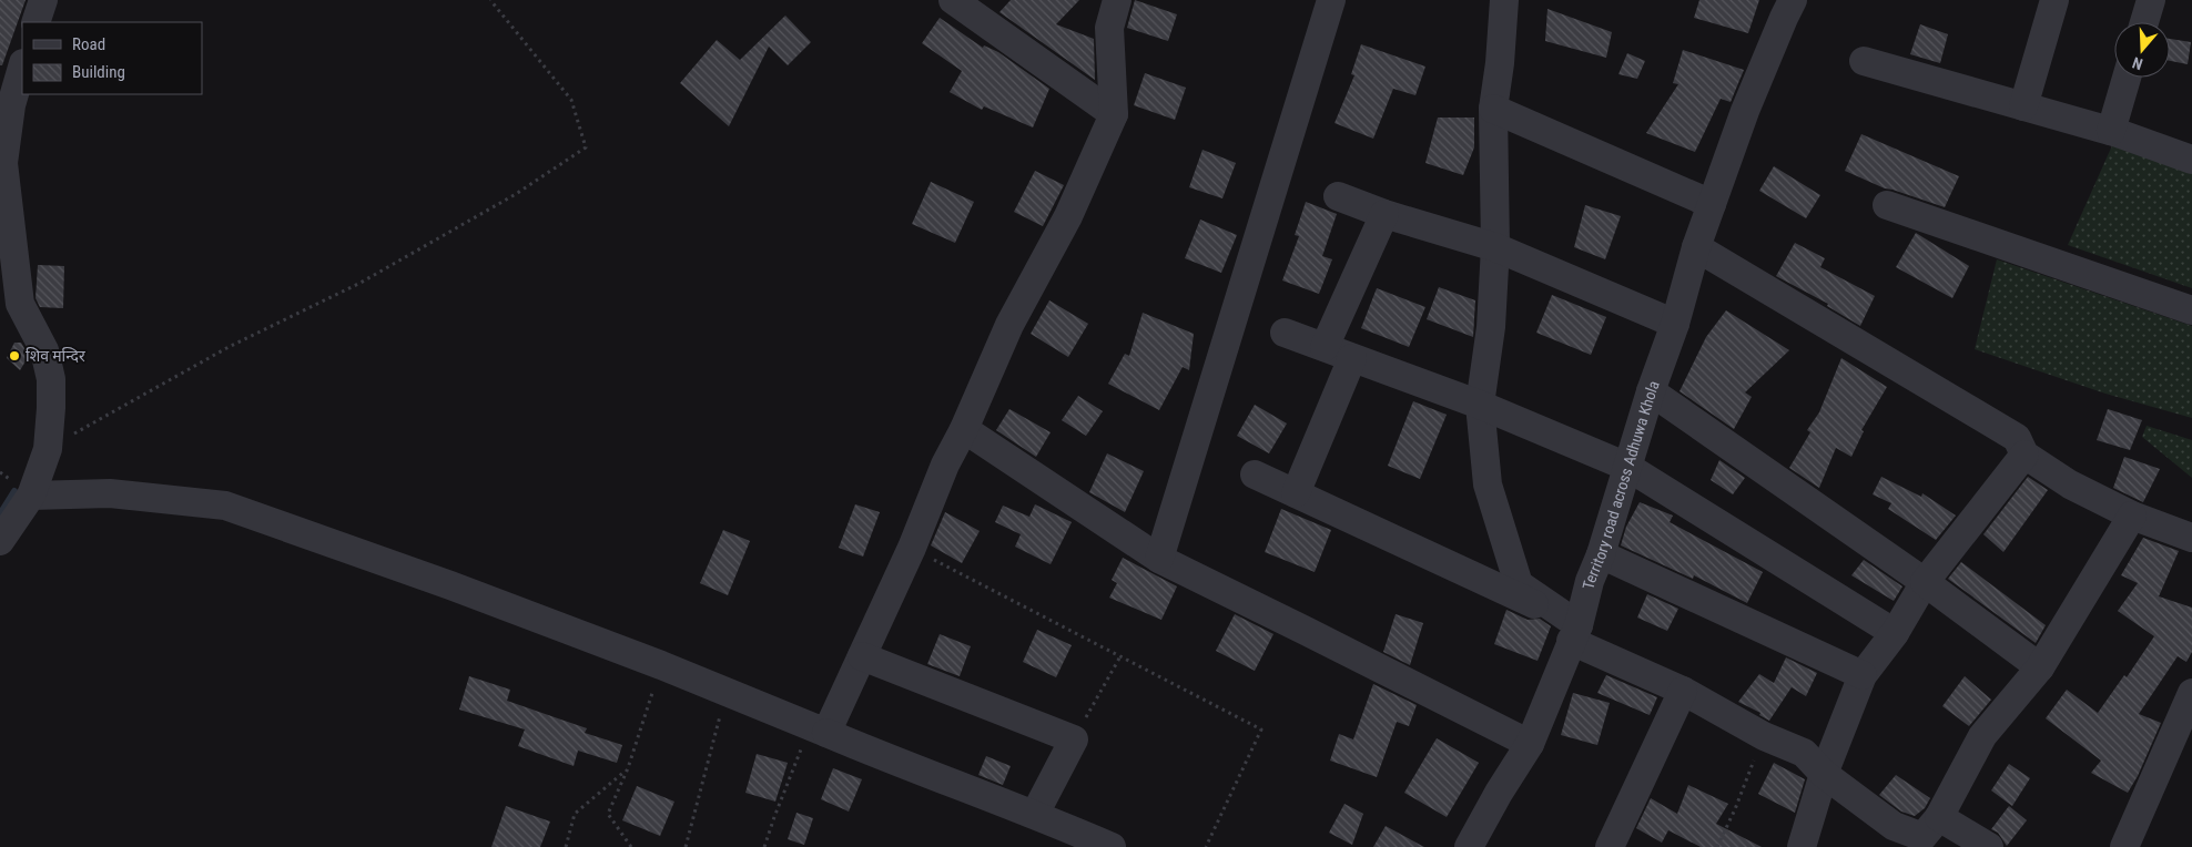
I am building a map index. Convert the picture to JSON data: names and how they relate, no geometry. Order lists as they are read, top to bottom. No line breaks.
{"streets":{"street":["Territory road across Adhuwa Khola"]},"places":["शिव मन्दिर"],"legend":["Road","Building"],"north":"bottom"}
